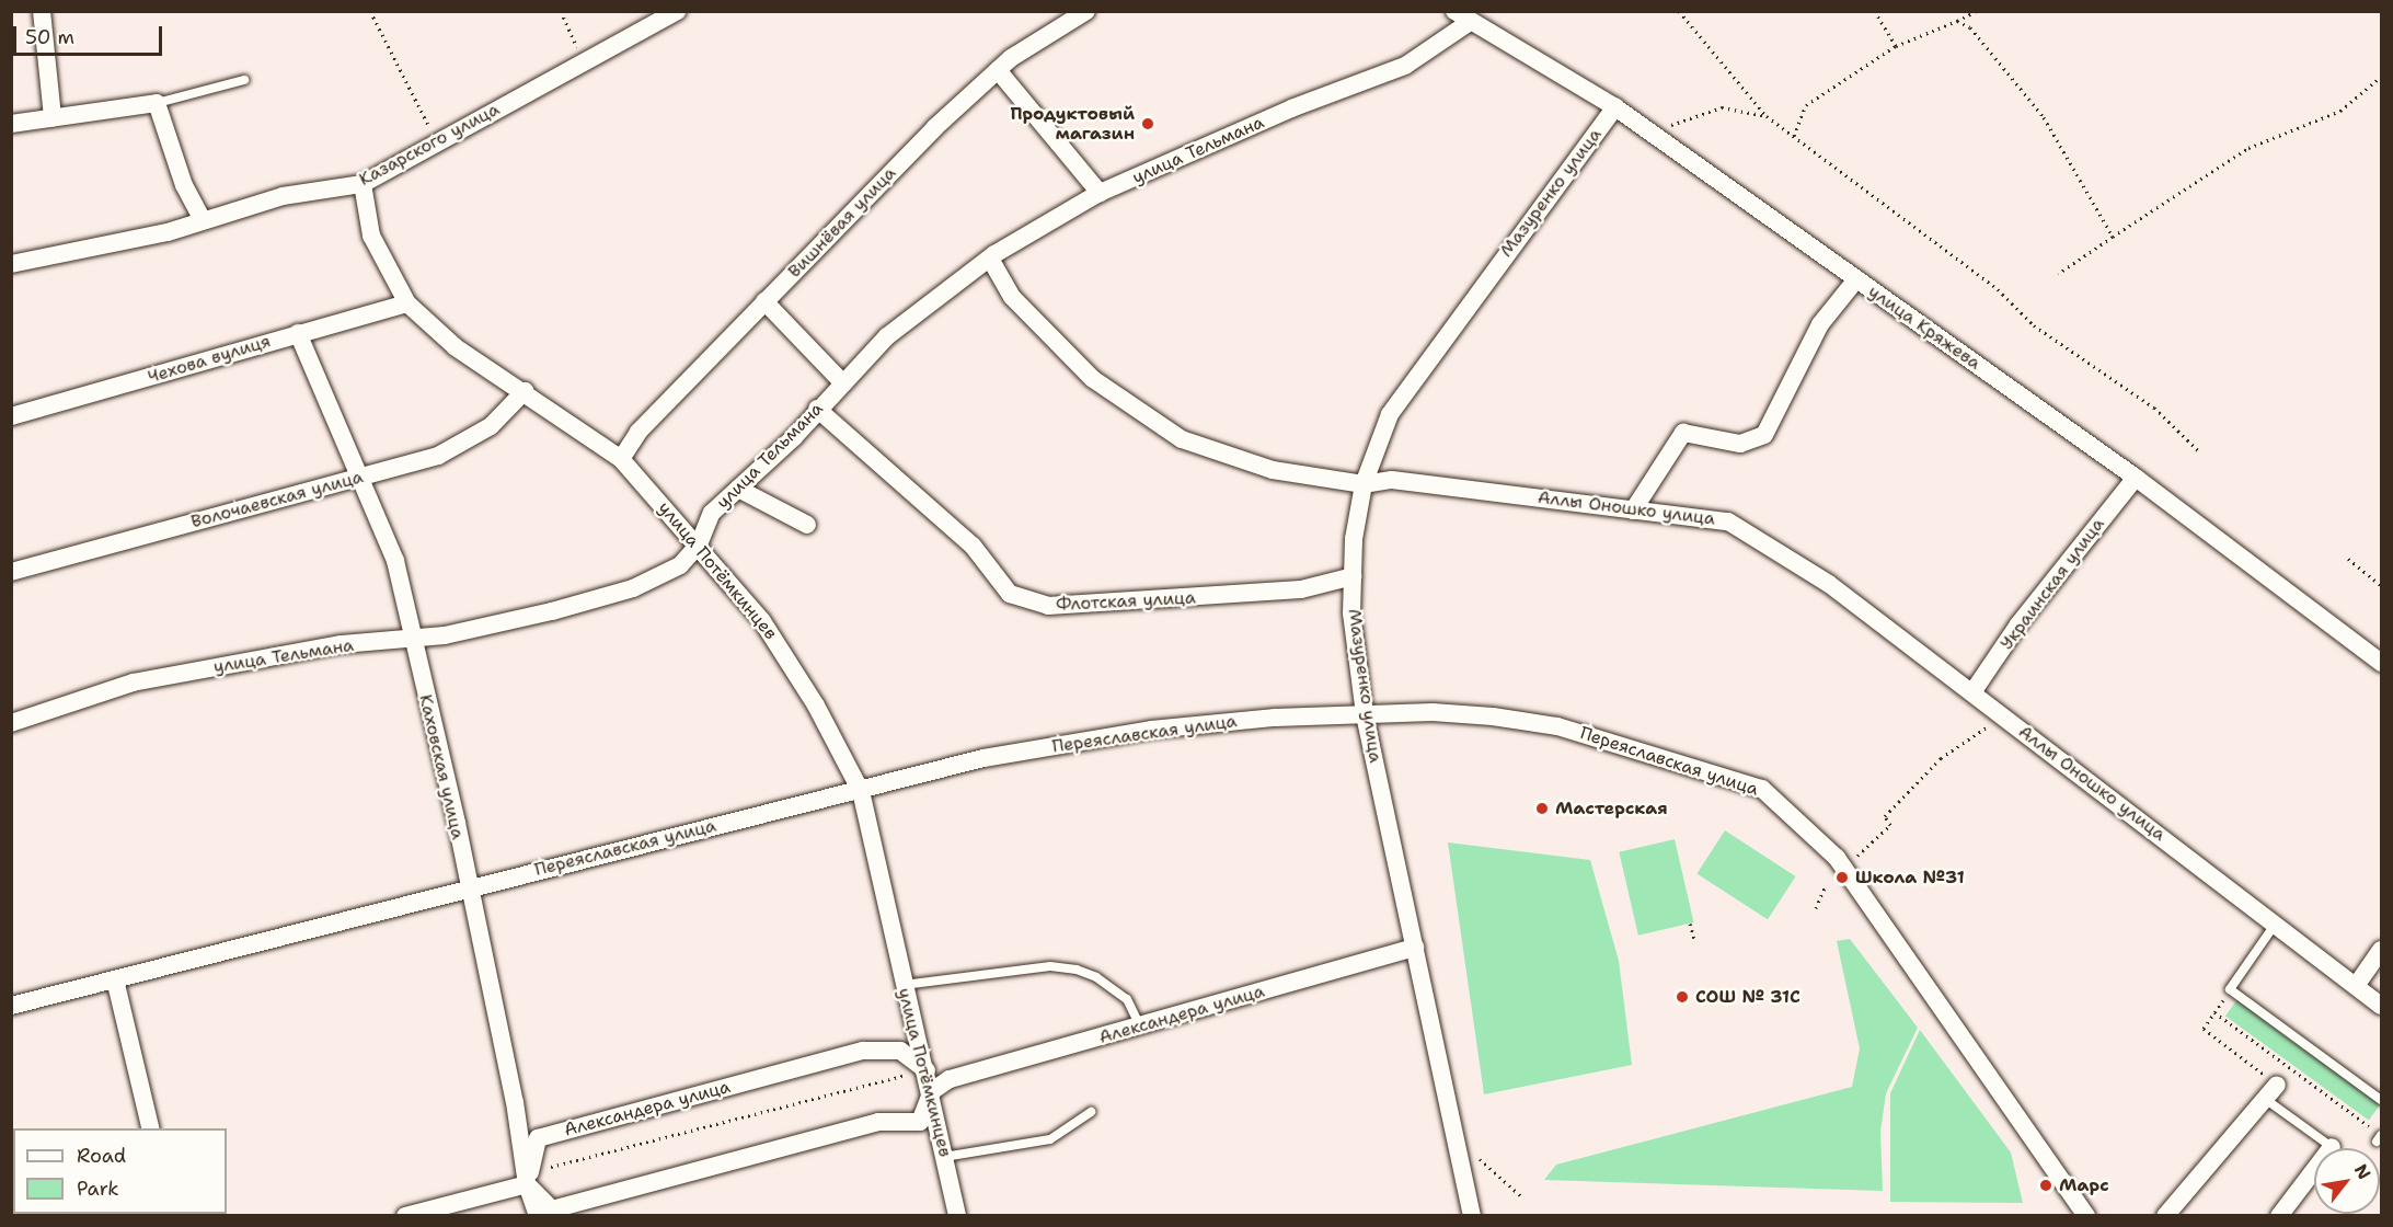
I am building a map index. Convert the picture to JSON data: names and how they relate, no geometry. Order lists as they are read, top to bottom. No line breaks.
{"streets":{"street":["Казарского улица","улица Тельмана","Мазуренко улица","Вишнёвая улица","улица Кряжева","Чехова вулиця","Волочаевская улица","Аллы Оношко улица","улица Потёмкинцев","Украинская улица","Флотская улица","Переяславская улица","Каховская улица","Александера улица"]},"crossings":[["Казарского улица","улица Потёмкинцев"],["улица Тельмана","улица Кряжева"],["улица Тельмана","Аллы Оношко улица"],["улица Тельмана","улица Потёмкинцев"],["улица Тельмана","Флотская улица"],["улица Тельмана","Каховская улица"],["Мазуренко улица","улица Кряжева"],["Мазуренко улица","Аллы Оношко улица"],["Мазуренко улица","Флотская улица"],["Мазуренко улица","Переяславская улица"],["Мазуренко улица","Александера улица"],["Вишнёвая улица","улица Потёмкинцев"],["улица Кряжева","Украинская улица"],["Чехова вулиця","улица Потёмкинцев"],["Чехова вулиця","Каховская улица"],["Волочаевская улица","улица Потёмкинцев"],["Волочаевская улица","Каховская улица"],["Аллы Оношко улица","Украинская улица"],["улица Потёмкинцев","Переяславская улица"],["улица Потёмкинцев","Александера улица"],["Переяславская улица","Каховская улица"],["Каховская улица","Александера улица"]],"places":["Продуктовый магазин","Мастерская","Школа №31","СОШ № 31С","Марс"],"legend":["Road","Park"],"scale_bar":"50 m","north":"top right"}
